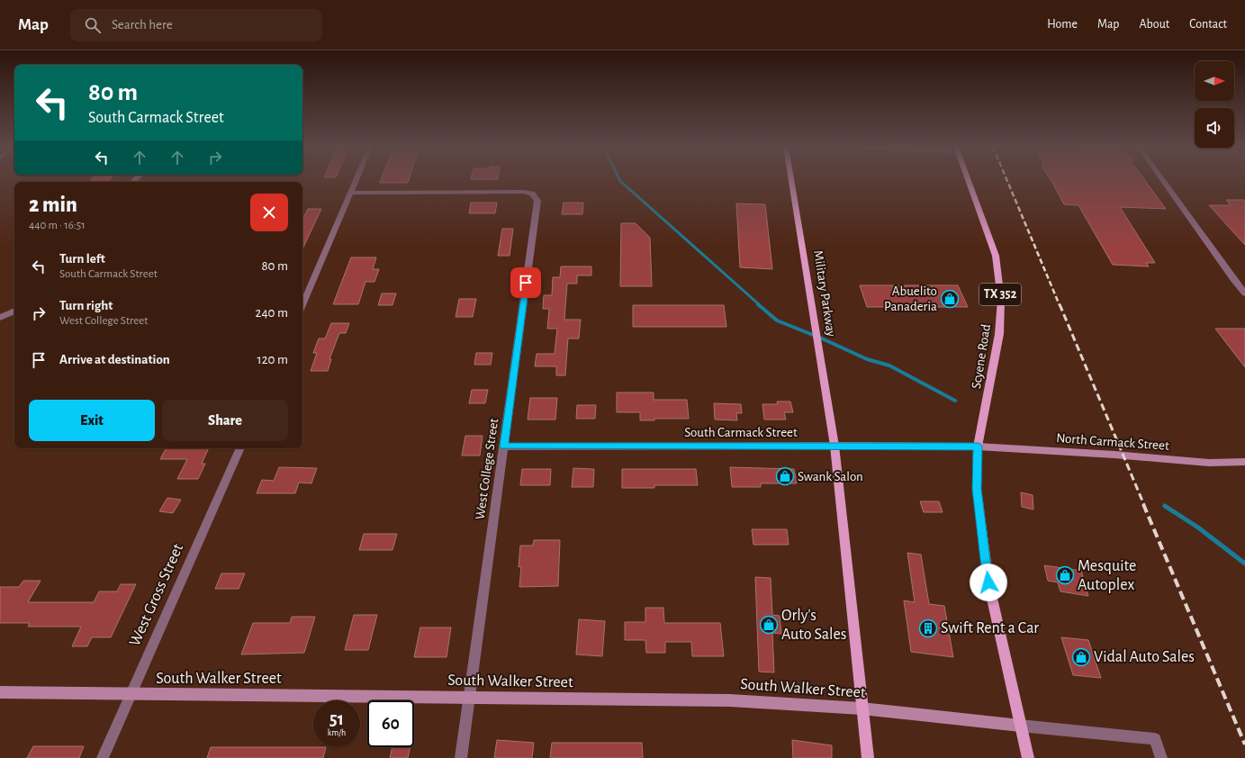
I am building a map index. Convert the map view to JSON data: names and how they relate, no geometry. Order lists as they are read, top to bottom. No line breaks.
{"streets":{"main road":["Military Parkway","TX 352","Scyene Road"],"street":["South Carmack Street","North Carmack Street","West College Street","West Gross Street","South Walker Street"]},"crossings":[["Military Parkway","South Carmack Street"],["Military Parkway","South Walker Street"],["TX 352","Scyene Road"],["TX 352","South Carmack Street"],["TX 352","North Carmack Street"],["TX 352","South Walker Street"],["Scyene Road","South Carmack Street"],["Scyene Road","North Carmack Street"],["South Carmack Street","North Carmack Street"],["South Carmack Street","West College Street"],["West College Street","South Walker Street"],["West Gross Street","South Walker Street"]],"places":{"shop":["Abuelito Panaderia","Swank Salon","Mesquite Autoplex","Orly's Auto Sales","Vidal Auto Sales"],"building":["Swift Rent a Car"]},"north":"right","page":{"header":"Map","search":"Search here","nav":["Home","Map","About","Contact"],"turn":["80 m","South Carmack Street"],"heading":["2 min","440 m · 16:51"],"list":[{"name":"Turn left","note":"South Carmack Street","value":"80 m"},{"name":"Turn right","note":"West College Street","value":"240 m"},{"name":"Arrive at destination","value":"120 m"}],"buttons":["Exit","Share"],"speed":"51 km/h","limit":"60"}}
